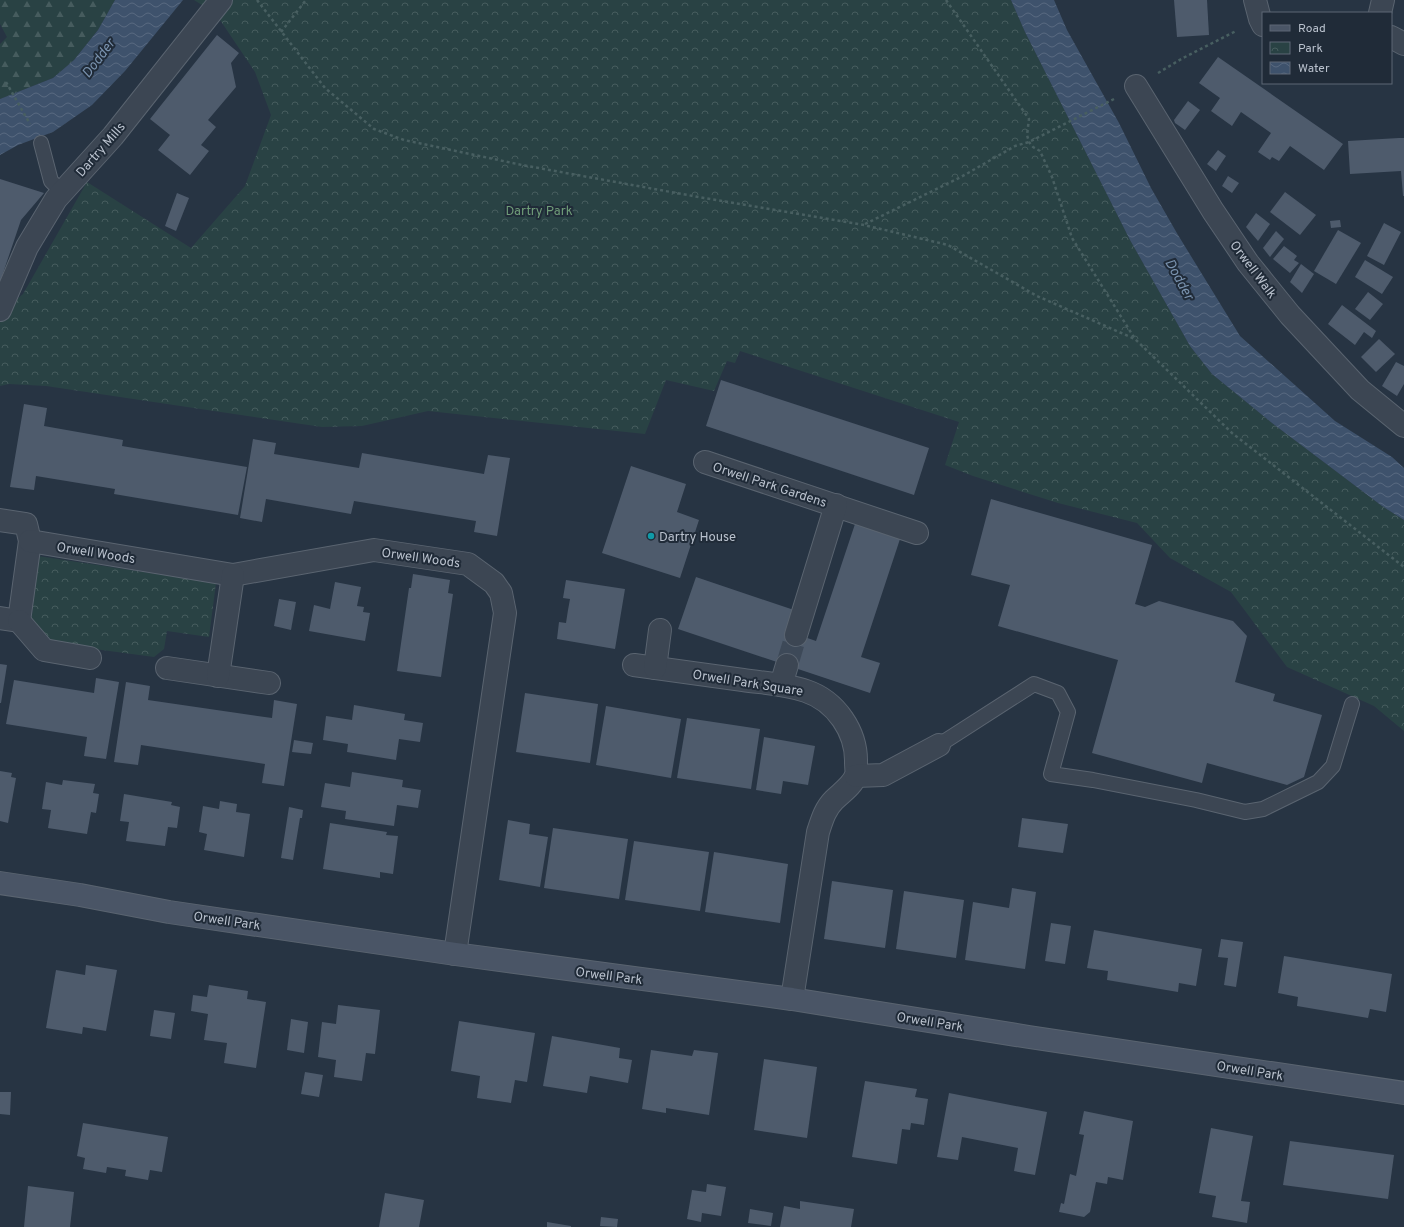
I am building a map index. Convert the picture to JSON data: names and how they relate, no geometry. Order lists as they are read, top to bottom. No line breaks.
{"streets":{"street":["Dartry Mills","Orwell Walk","Orwell Park Gardens","Orwell Woods","Orwell Park Square","Orwell Park"]},"crossings":[["Orwell Woods","Orwell Park"]],"water":["Dodder"],"parks":["Dartry Park"],"places":["Dartry House"],"legend":["Road","Park","Water"]}
